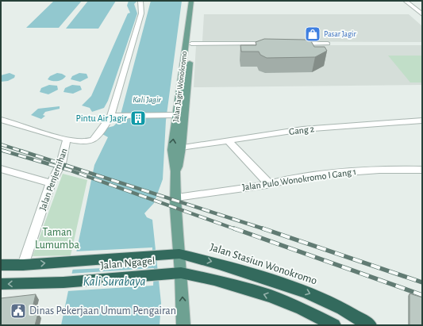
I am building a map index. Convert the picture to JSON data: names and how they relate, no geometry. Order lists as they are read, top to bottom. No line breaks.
{"streets":{"highway":["Jalan Ngagel","Jalan Stasiun Wonokromo"],"main road":["Jalan Jagir Wonokromo"],"street":["Gang 2","Jalan Penjernihan","Jalan Pulo Wonokromo I Gang 1"]},"crossings":[["Jalan Jagir Wonokromo","Gang 2"],["Jalan Jagir Wonokromo","Jalan Pulo Wonokromo I Gang 1"],["Jalan Jagir Wonokromo","Jalan Ngagel"],["Jalan Jagir Wonokromo","Jalan Stasiun Wonokromo"],["Jalan Penjernihan","Jalan Ngagel"],["Jalan Ngagel","Jalan Stasiun Wonokromo"]],"water":["Kali Jagir","Kali Surabaya"],"parks":["Taman Lumumba"],"places":{"shop":["Pasar Jagir"],"building":["Pintu Air Jagir"],"public building":["Dinas Pekerjaan Umum Pengairan"]}}
